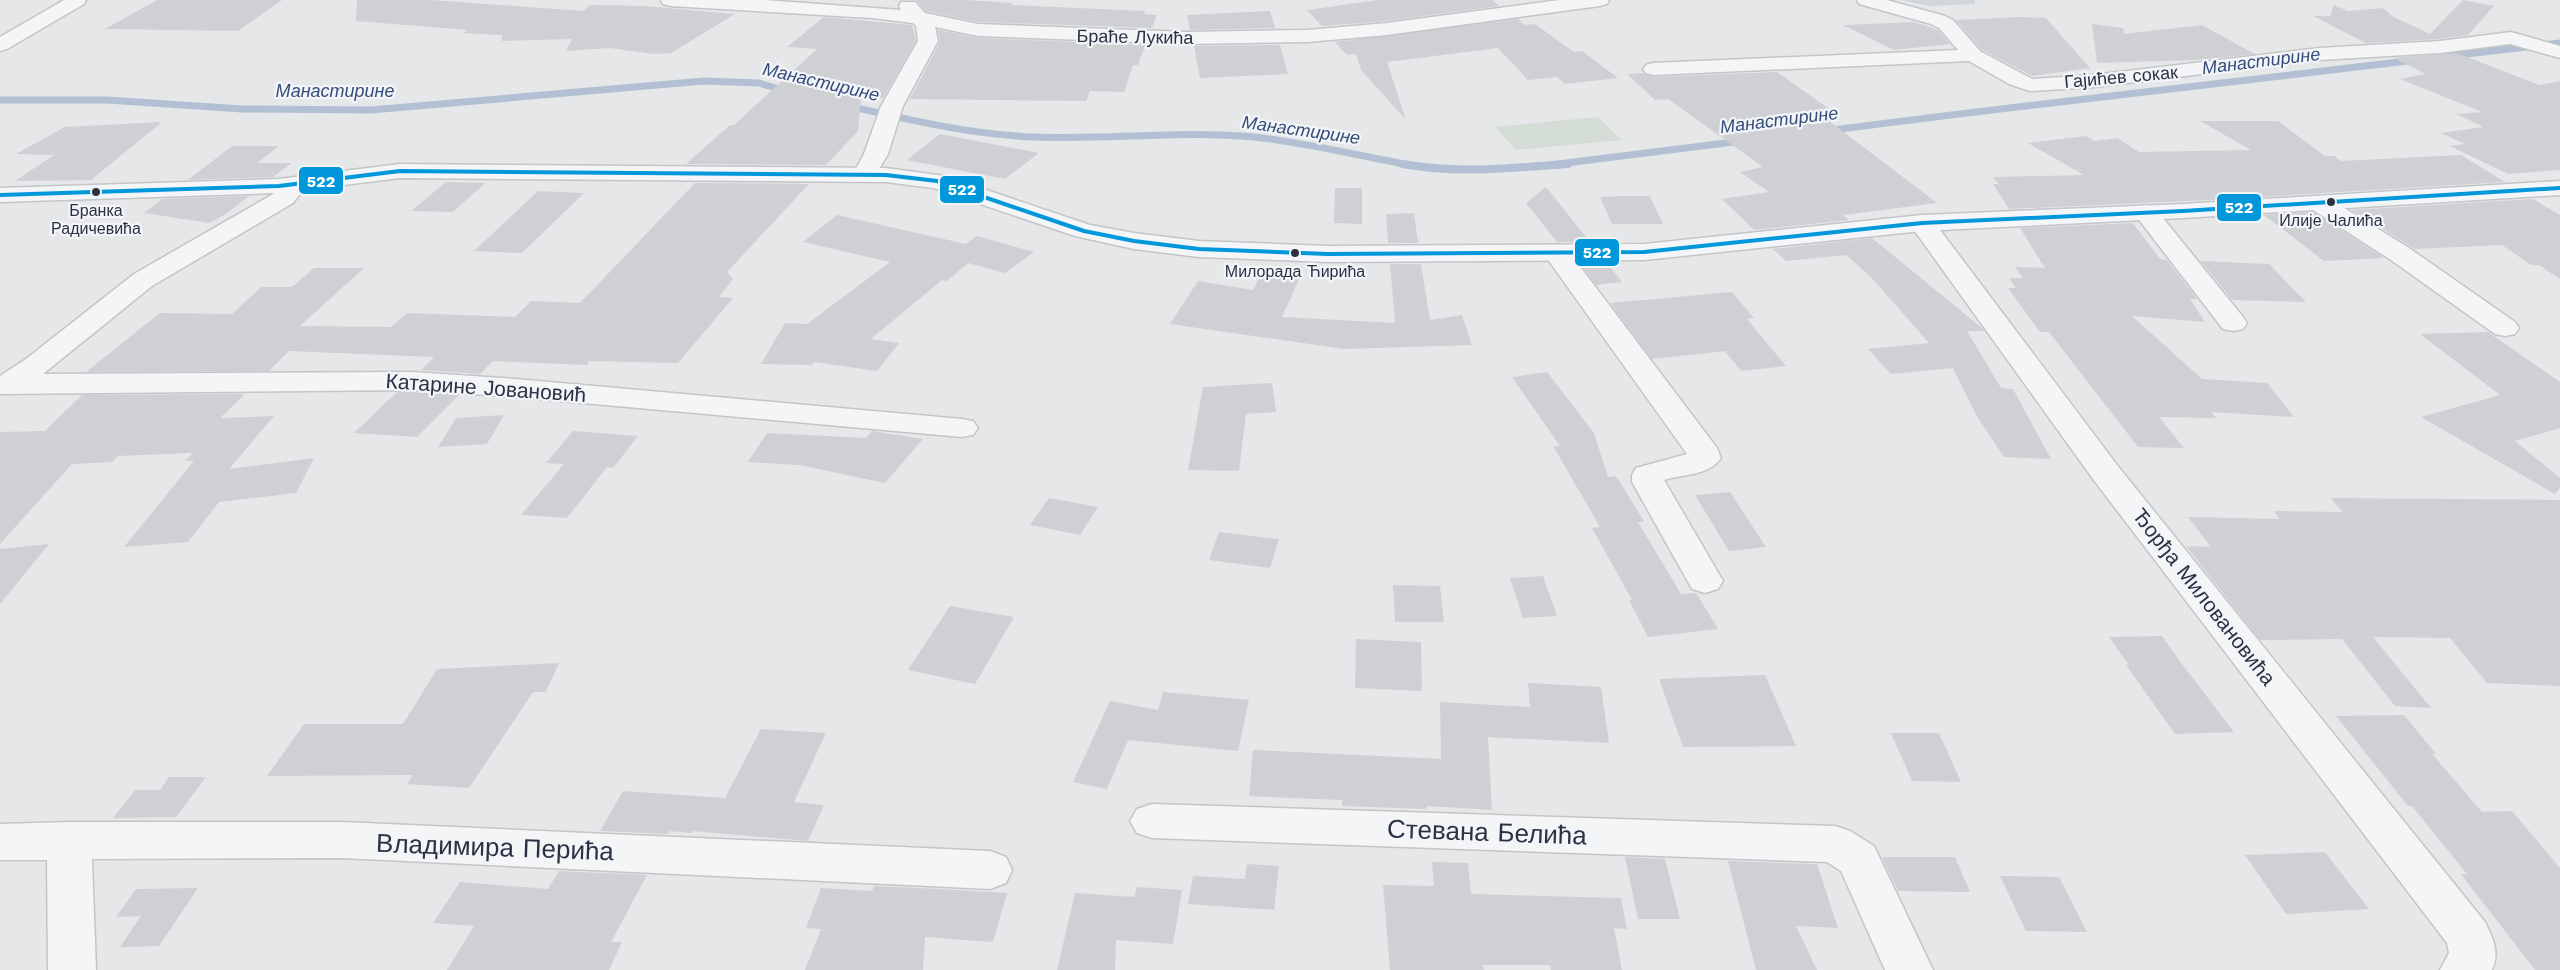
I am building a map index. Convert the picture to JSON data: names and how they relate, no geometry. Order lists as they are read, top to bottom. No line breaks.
{"streets":{"street":["Браће Лукића","Гајићев сокак","Катарине Јовановић","Ђорђа Миловановића","Стевана Белића","Владимира Перића"]},"water":["Манастирине"],"places":["Бранка Радичевића","Илије Чалића","Милорада Ћирића"],"lines":["transit line 522"]}
